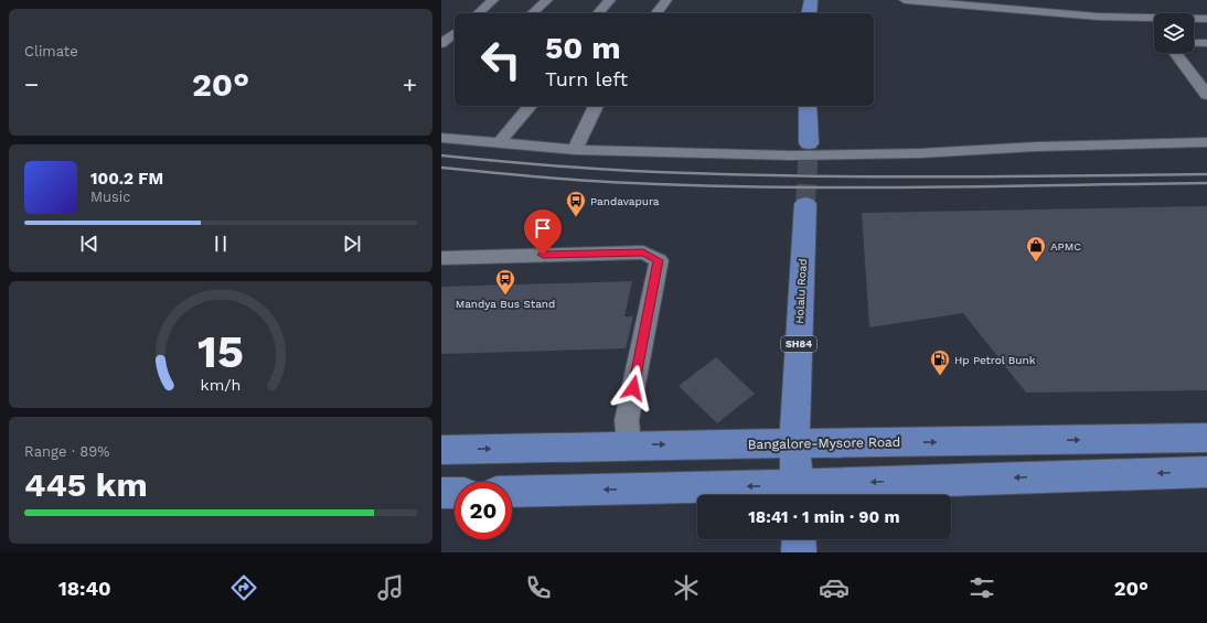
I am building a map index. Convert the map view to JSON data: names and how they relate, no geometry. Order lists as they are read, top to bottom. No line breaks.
{"streets":{"main road":["Holalu Road","SH84","Bangalore-Mysore Road"]},"crossings":[["Holalu Road","Bangalore-Mysore Road"]],"places":{"bus stop":["Pandavapura","Mandya Bus Stand"],"shop":["APMC"],"fuel station":["Hp Petrol Bunk"]},"page":{"tile":["Climate",["Range · 89%","445 km"]],"turn":["50 m","Turn left"],"heat":["−","20°","+"],"song":["100.2 FM","Music"],"limit":"20","trip":"18:41 · 1 min · 90 m","tabs":["18:40","20°"],"gauge":["15","km/h"]}}
